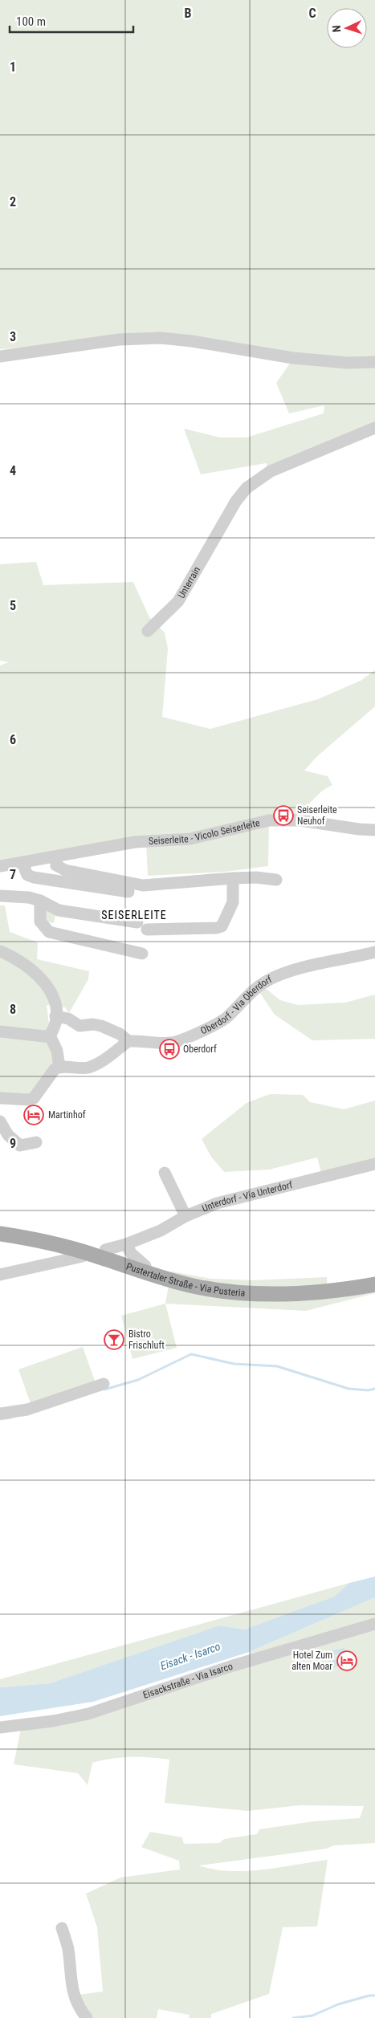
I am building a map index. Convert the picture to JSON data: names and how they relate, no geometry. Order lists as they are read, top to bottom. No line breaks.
{"streets":{"main road":["Pustertaler Straße - Via Pusteria"],"street":["Unterrain","Seiserleite - Vicolo Seiserleite","Oberdorf - Via Oberdorf","Unterdorf - Via Unterdorf","Eisackstraße - Via Isarco"]},"districts":["SEISERLEITE"],"water":["Eisack - Isarco"],"places":{"bus stop":["Seiserleite Neuhof","Oberdorf"],"hotel":["Martinhof","Hotel Zum alten Moar"],"bar":["Bistro Frischluft"]},"scale_bar":"100 m","north":"left","grid":{"columns":["B","C"],"rows":["1","2","3","4","5","6","7","8","9"]}}
